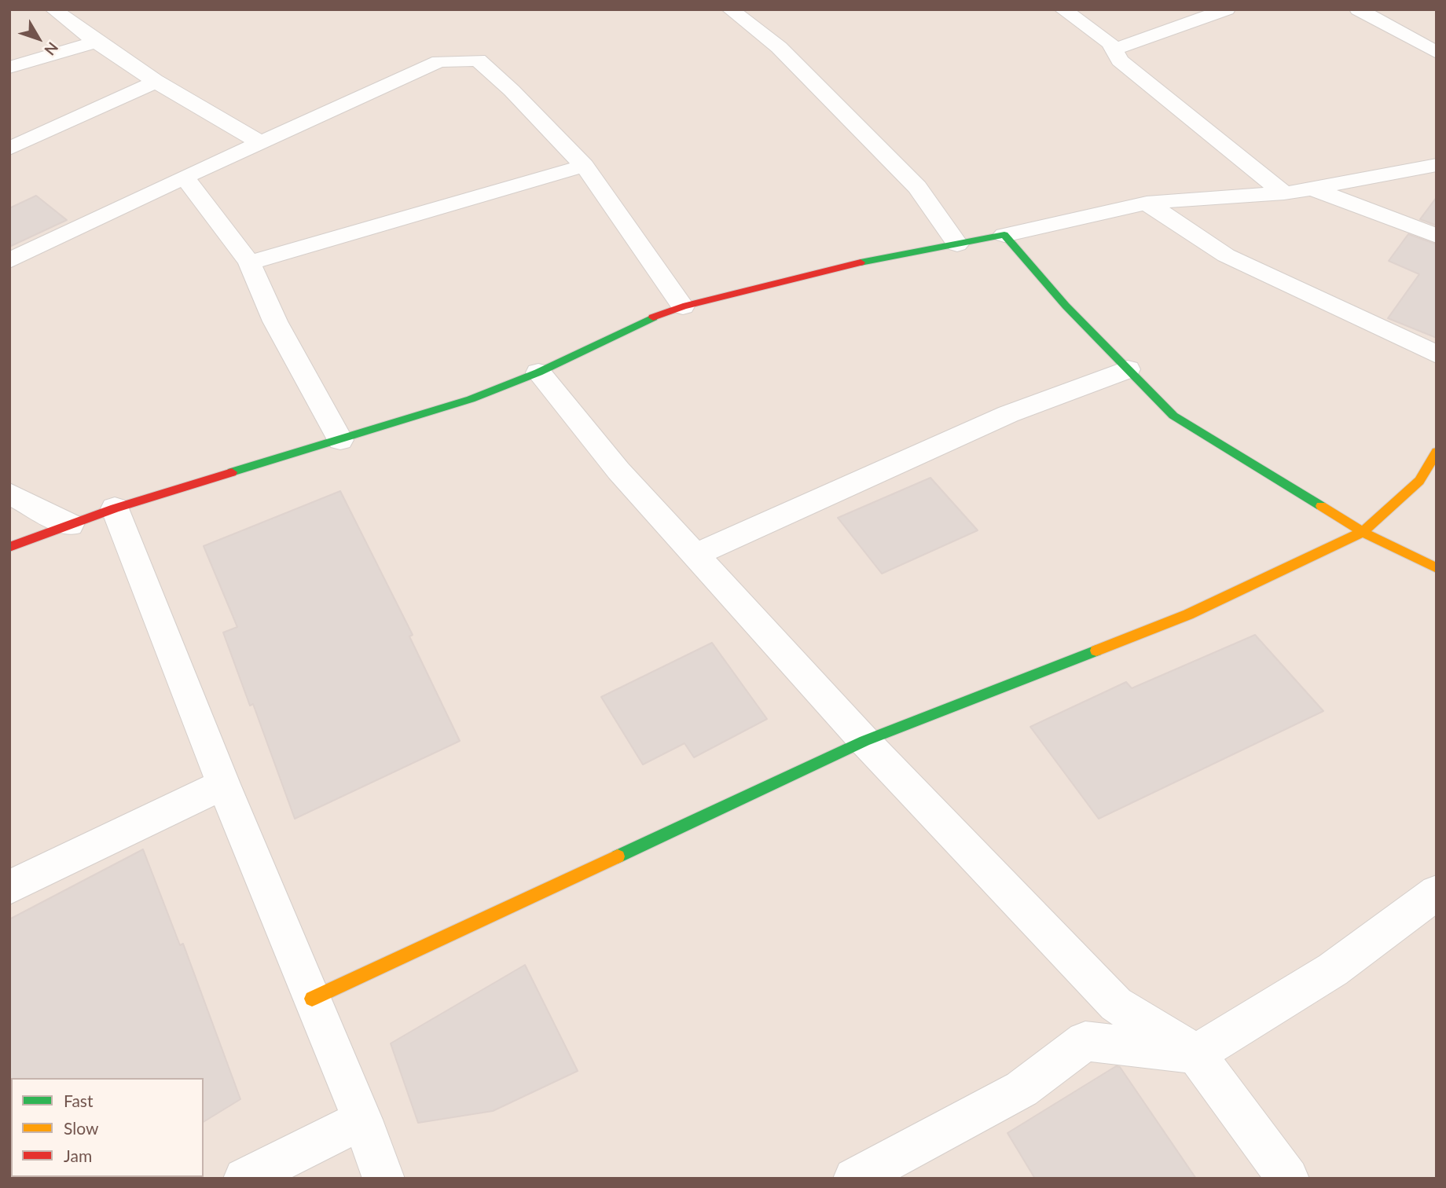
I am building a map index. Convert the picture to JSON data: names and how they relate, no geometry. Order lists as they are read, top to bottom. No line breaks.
{"legend":["Fast","Slow","Jam"],"north":"bottom right"}
